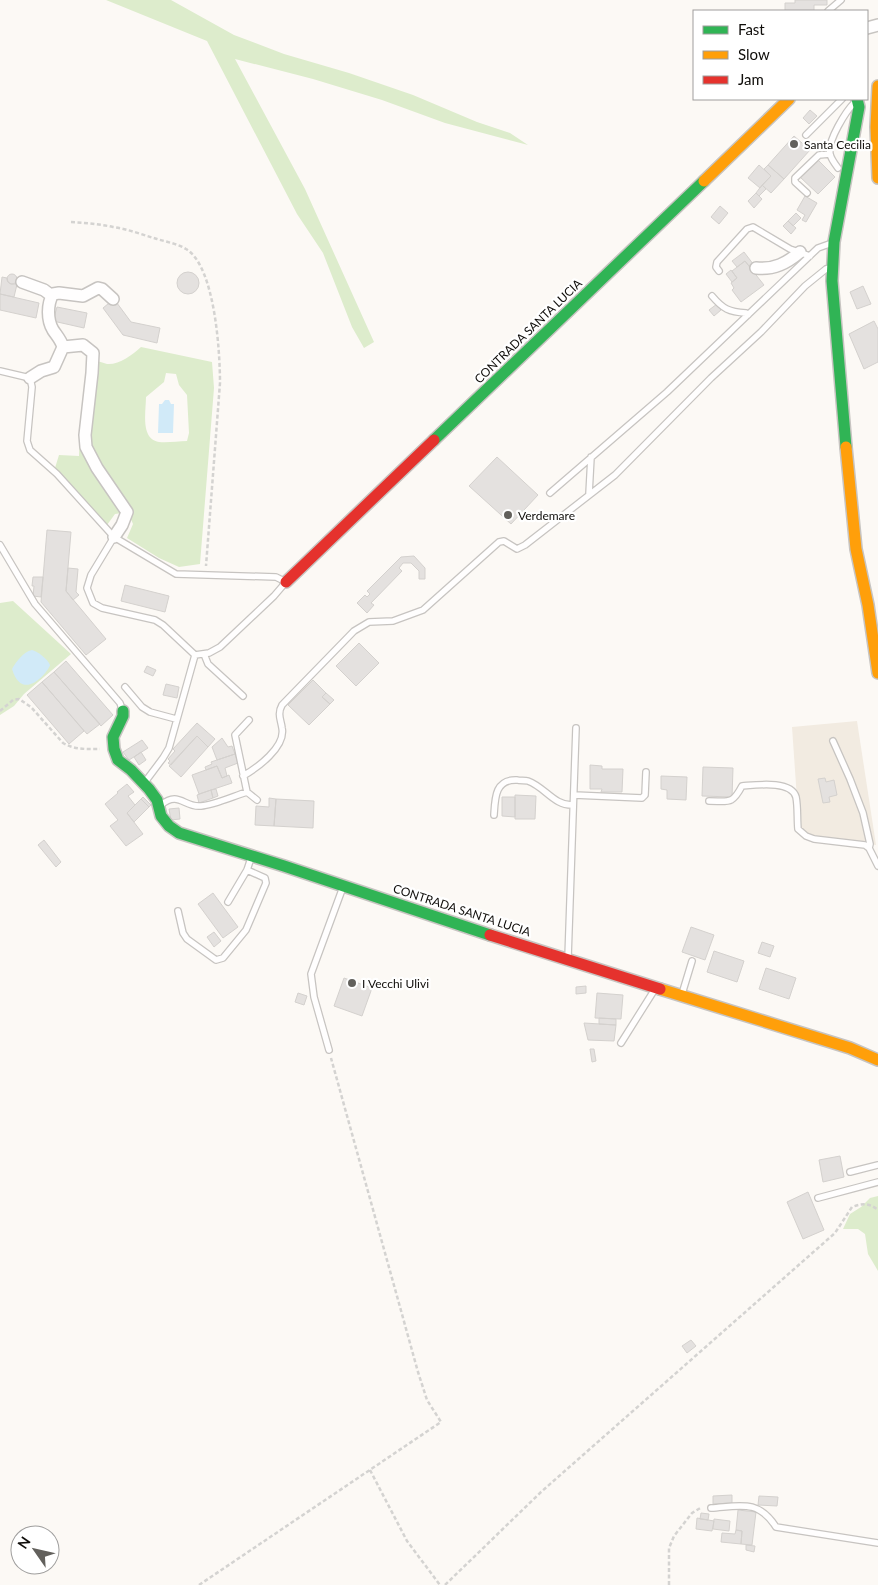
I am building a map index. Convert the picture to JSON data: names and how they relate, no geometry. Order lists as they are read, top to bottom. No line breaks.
{"streets":{"street":["CONTRADA SANTA LUCIA"]},"places":["Santa Cecilia","Verdemare","I Vecchi Ulivi"],"legend":["Fast","Slow","Jam"],"north":"top left"}
